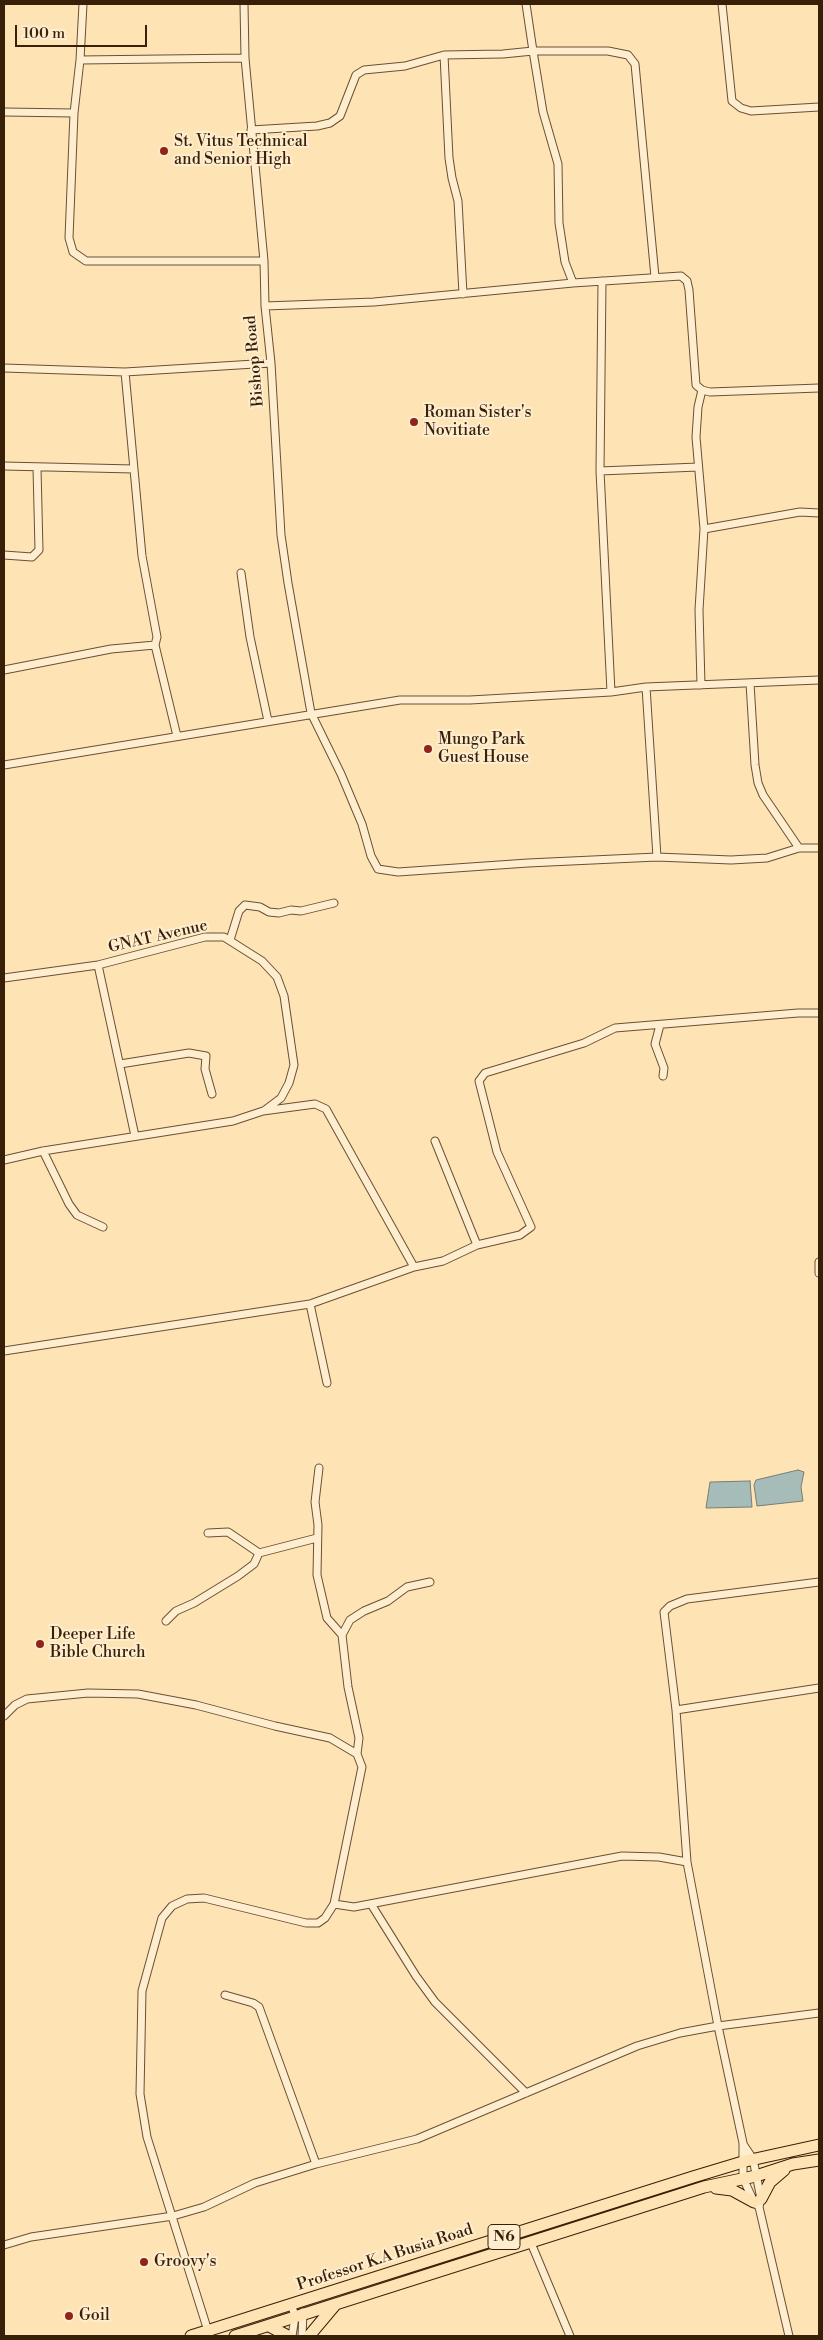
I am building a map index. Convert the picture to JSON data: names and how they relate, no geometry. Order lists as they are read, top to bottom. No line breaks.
{"streets":{"main road":["N6","Professor K.A Busia Road"],"street":["Bishop Road","GNAT Avenue"]},"places":["St. Vitus Technical and Senior High","Roman Sister's Novitiate","Mungo Park Guest House","Deeper Life Bible Church","Groovy's","Goil"],"scale_bar":"100 m"}
